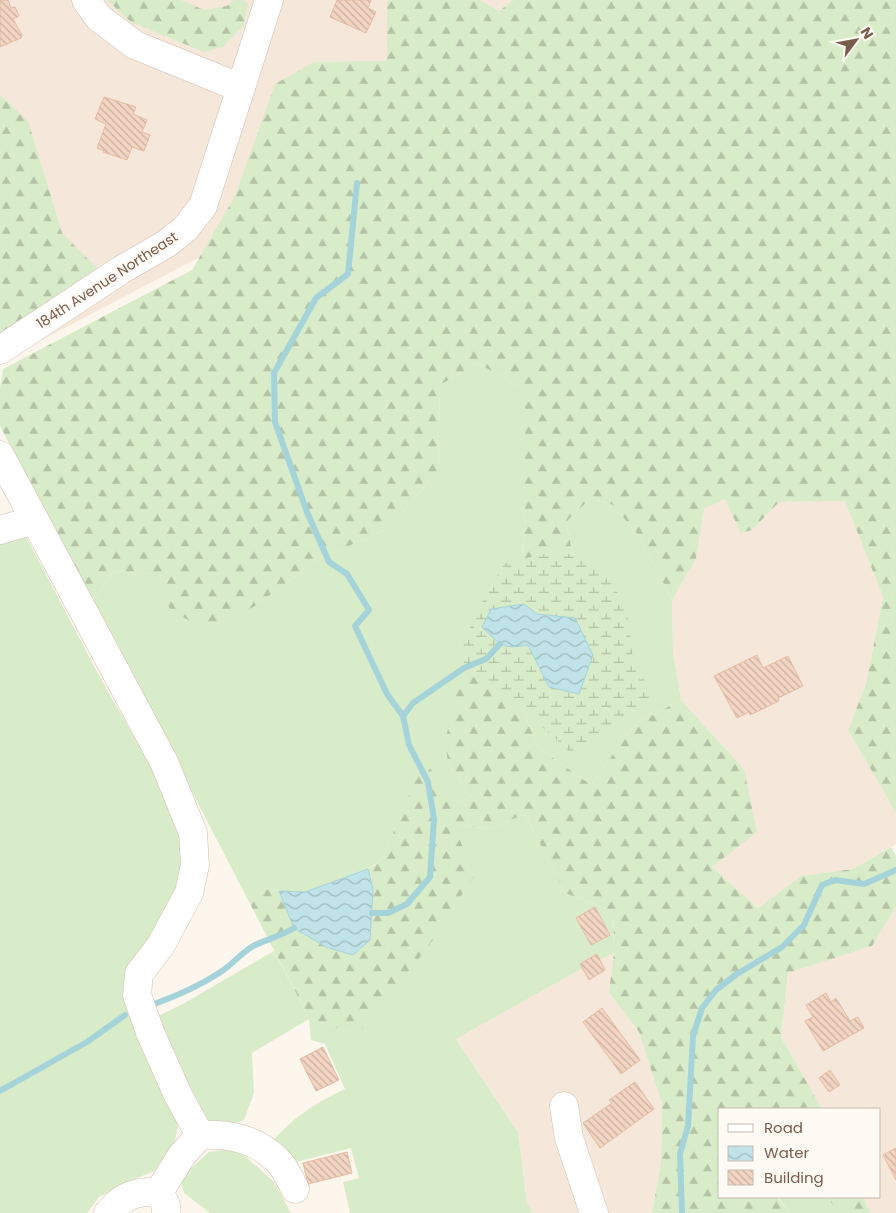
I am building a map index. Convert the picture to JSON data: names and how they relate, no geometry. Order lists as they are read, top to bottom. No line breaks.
{"streets":{"street":["184th Avenue Northeast"]},"legend":["Road","Water","Building"],"north":"top right"}
